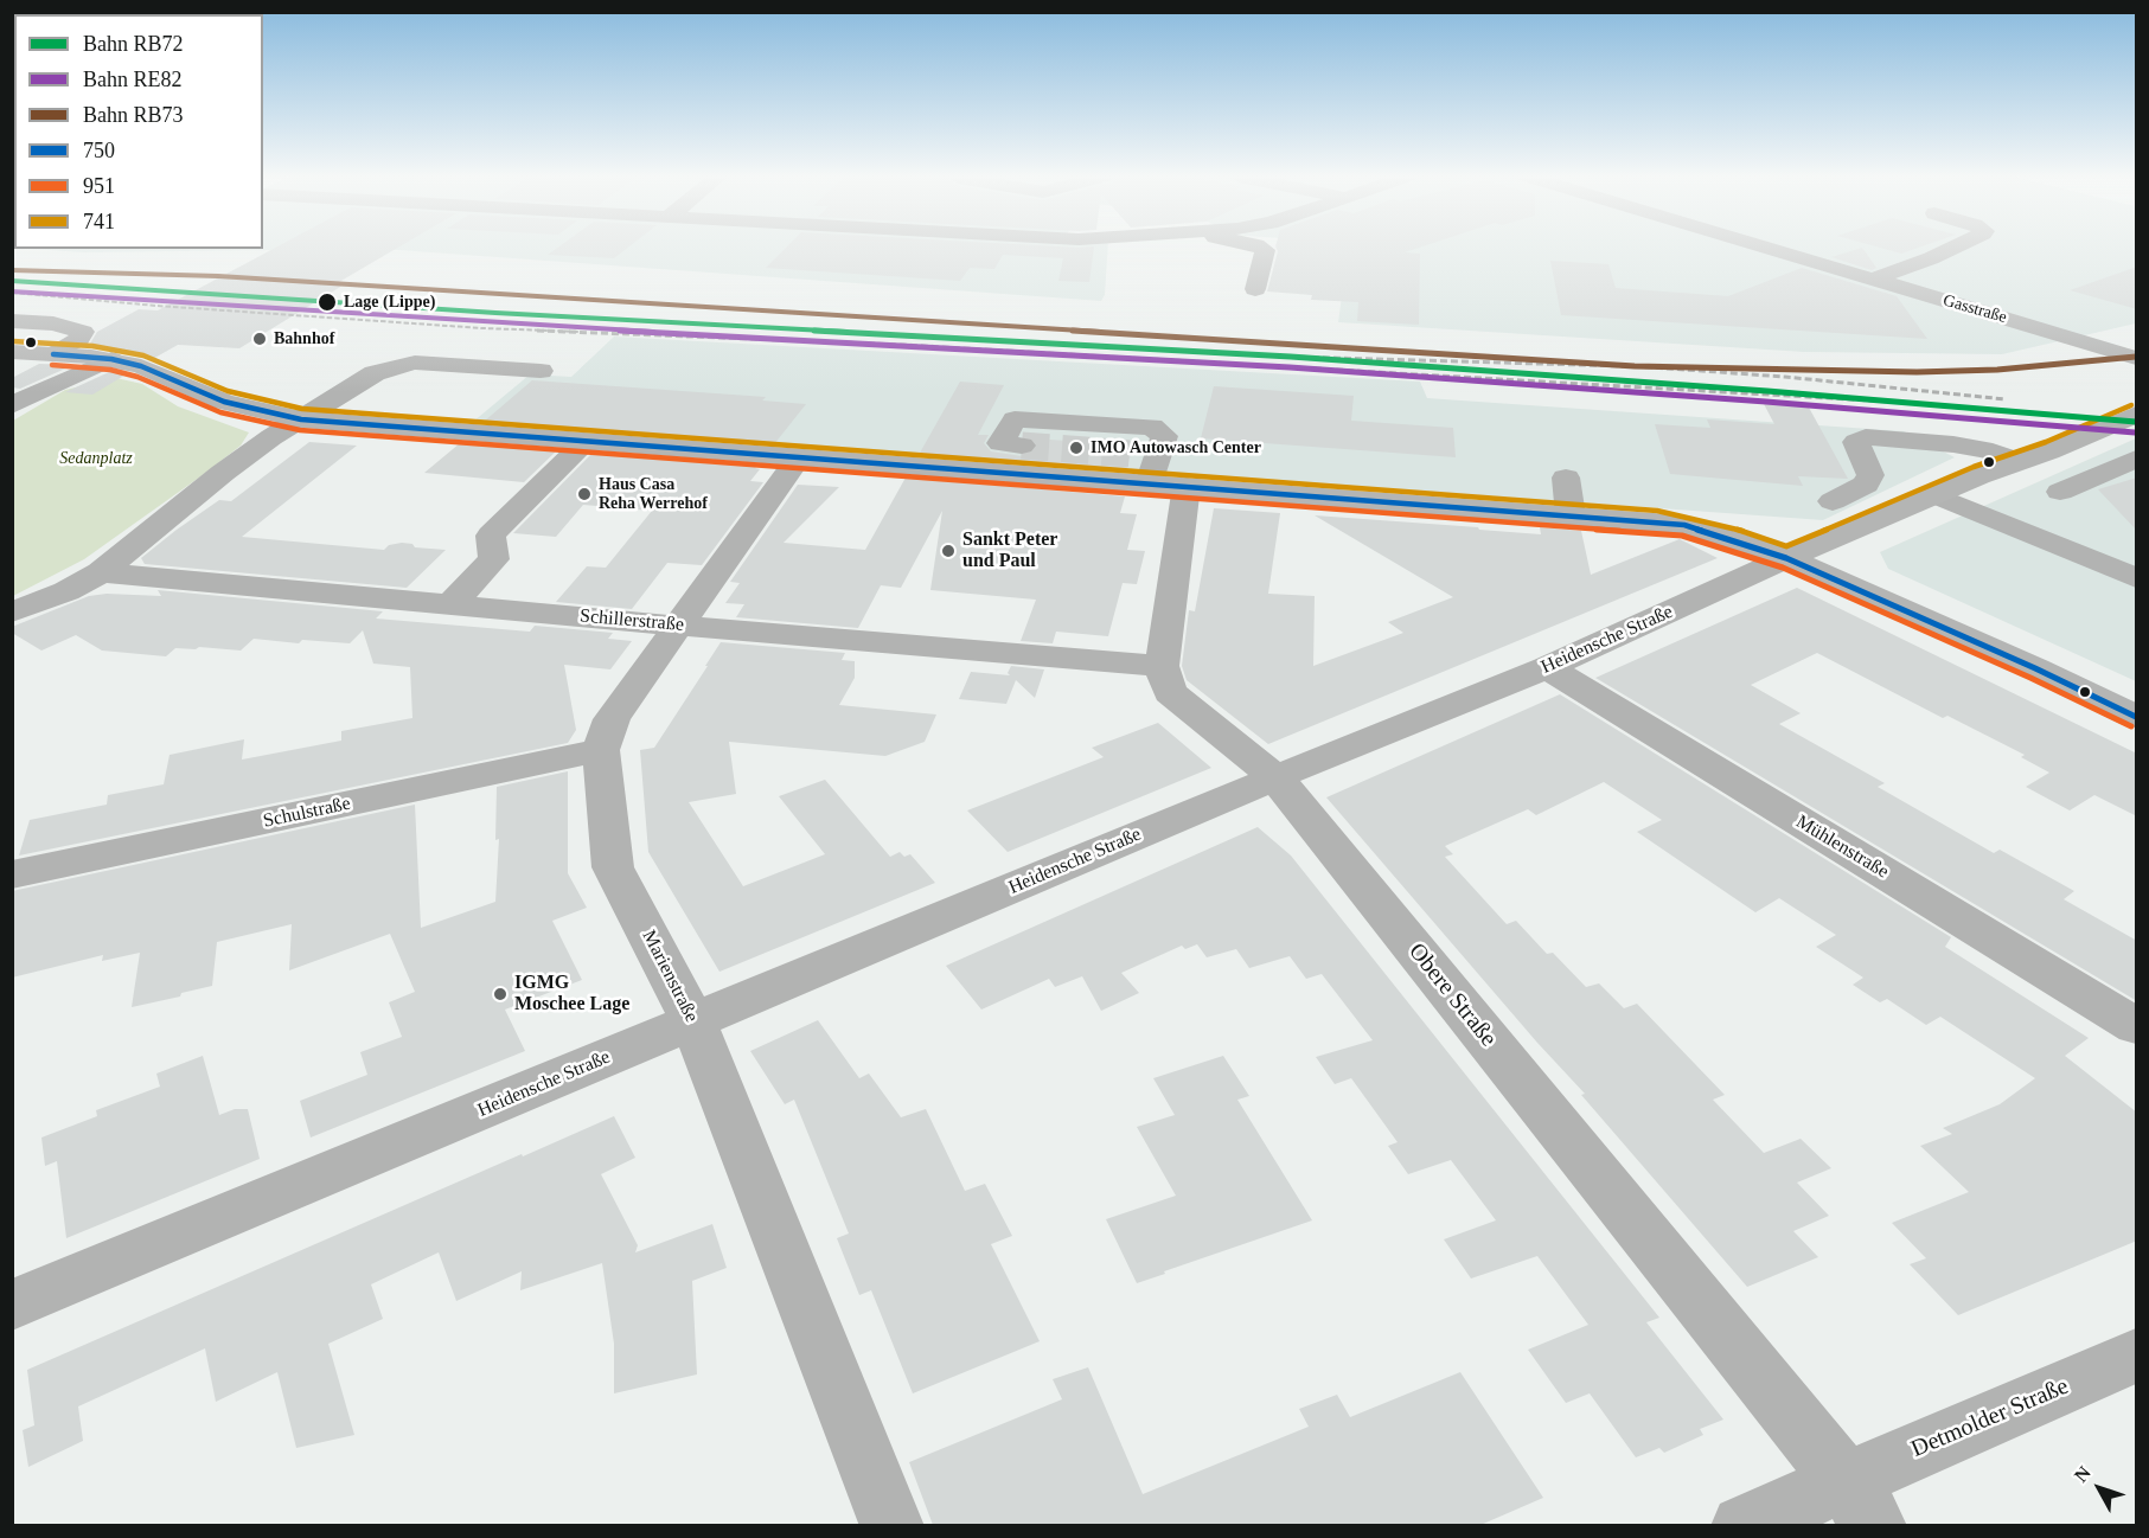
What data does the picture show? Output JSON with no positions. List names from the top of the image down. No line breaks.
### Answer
{"streets":{"main road":["Heidensche Straße"],"street":["Gasstraße","Schillerstraße","Schulstraße","Mühlenstraße","Marienstraße","Obere Straße","Detmolder Straße"]},"crossings":[["Schillerstraße","Marienstraße"],["Schillerstraße","Obere Straße"],["Heidensche Straße","Mühlenstraße"],["Heidensche Straße","Marienstraße"],["Heidensche Straße","Obere Straße"],["Schulstraße","Marienstraße"],["Obere Straße","Detmolder Straße"]],"parks":["Sedanplatz"],"places":["Lage (Lippe)","Bahnhof","IMO Autowasch Center","Haus Casa Reha Werrehof","Sankt Peter und Paul","IGMG Moschee Lage"],"lines":["rail line RB73","rail line RB72","rail line RE82","transit line 741","transit line 750","transit line 951"],"legend":["Bahn RB72","Bahn RE82","Bahn RB73","750","951","741"],"north":"top left"}
